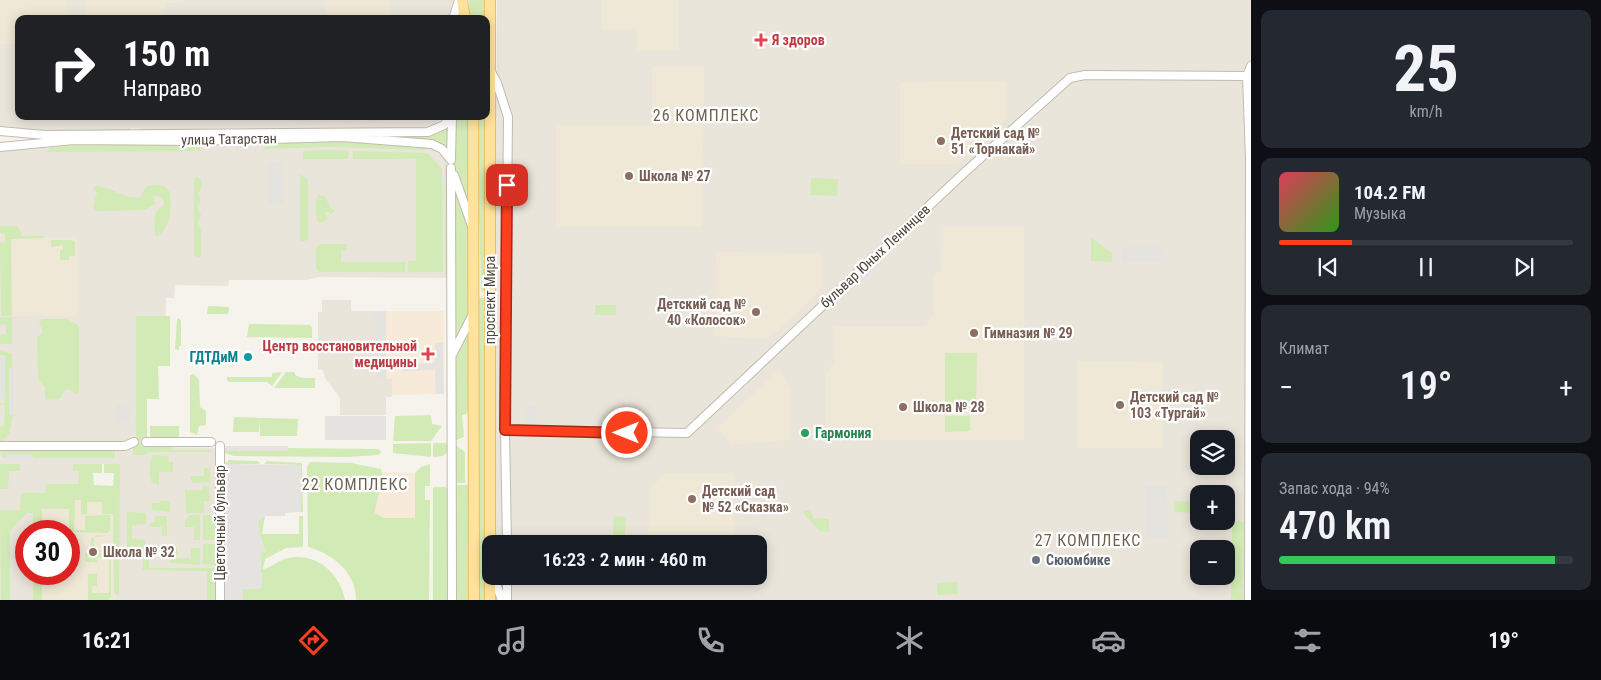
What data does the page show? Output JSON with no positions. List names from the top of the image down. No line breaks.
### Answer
{"streets":{"main road":["проспект Мира"],"street":["улица Татарстан","бульвар Юных Ленинцев","Цветочный бульвар"]},"districts":["26 КОМПЛЕКС","22 КОМПЛЕКС","27 КОМПЛЕКС"],"places":{"health":["Я здоров","Центр восстановительной медицины"],"other":["Детский сад № 51 «Торнакай»","Школа № 27","Детский сад № 40 «Колосок»","Гимназия № 29","ГДТДиМ","Детский сад № 103 «Тургай»","Школа № 28","Гармония","Детский сад № 52 «Сказка»","Школа № 32","Сююмбике"]},"page":{"tile":[["25","km/h"],"Климат",["Запас хода · 94%","470 km"]],"turn":["150 m","Направо"],"song":["104.2 FM","Музыка"],"heat":["−","19°","+"],"map_buttons":["+","−"],"limit":"30","trip":"16:23 · 2 мин · 460 m","tabs":["16:21","19°"]}}
